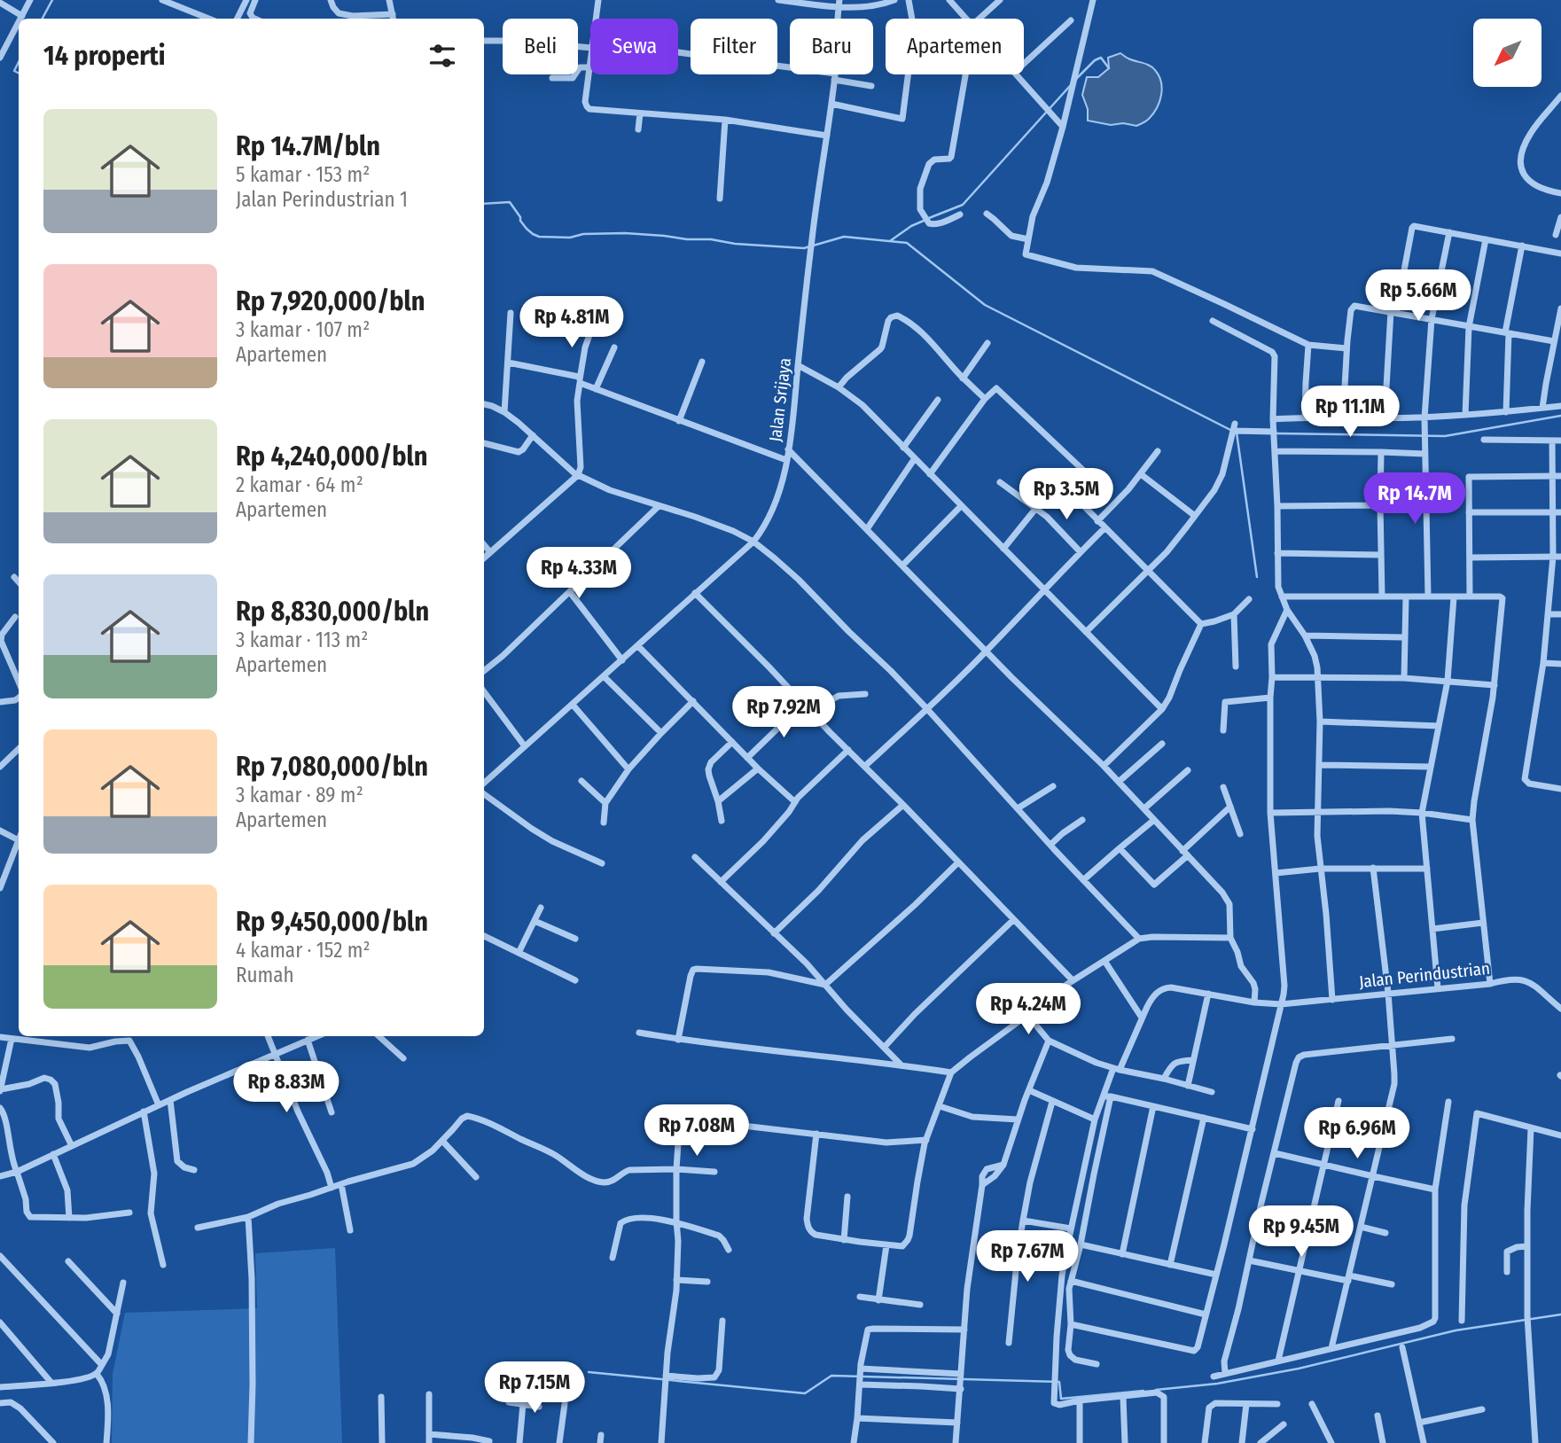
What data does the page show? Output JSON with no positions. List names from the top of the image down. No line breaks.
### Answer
{"streets":{"street":["Jalan Srijaya","Jalan Perindustrian"]},"north":"bottom left","page":{"chip":["Beli","Sewa","Filter","Baru","Apartemen"],"heading":"14 properti","list":[{"name":"Rp 14.7M/bln","note":"5 kamar · 153 m² · Jalan Perindustrian 1"},{"name":"Rp 7,920,000/bln","note":"3 kamar · 107 m² · Apartemen"},{"name":"Rp 4,240,000/bln","note":"2 kamar · 64 m² · Apartemen"},{"name":"Rp 8,830,000/bln","note":"3 kamar · 113 m² · Apartemen"},{"name":"Rp 7,080,000/bln","note":"3 kamar · 89 m² · Apartemen"},{"name":"Rp 9,450,000/bln","note":"4 kamar · 152 m² · Rumah"}],"price":["Rp 5.66M","Rp 4.81M","Rp 11.1M","Rp 3.5M","Rp 14.7M","Rp 4.33M","Rp 7.92M","Rp 4.24M","Rp 8.83M","Rp 7.08M","Rp 6.96M","Rp 9.45M","Rp 7.67M","Rp 7.15M"]}}
